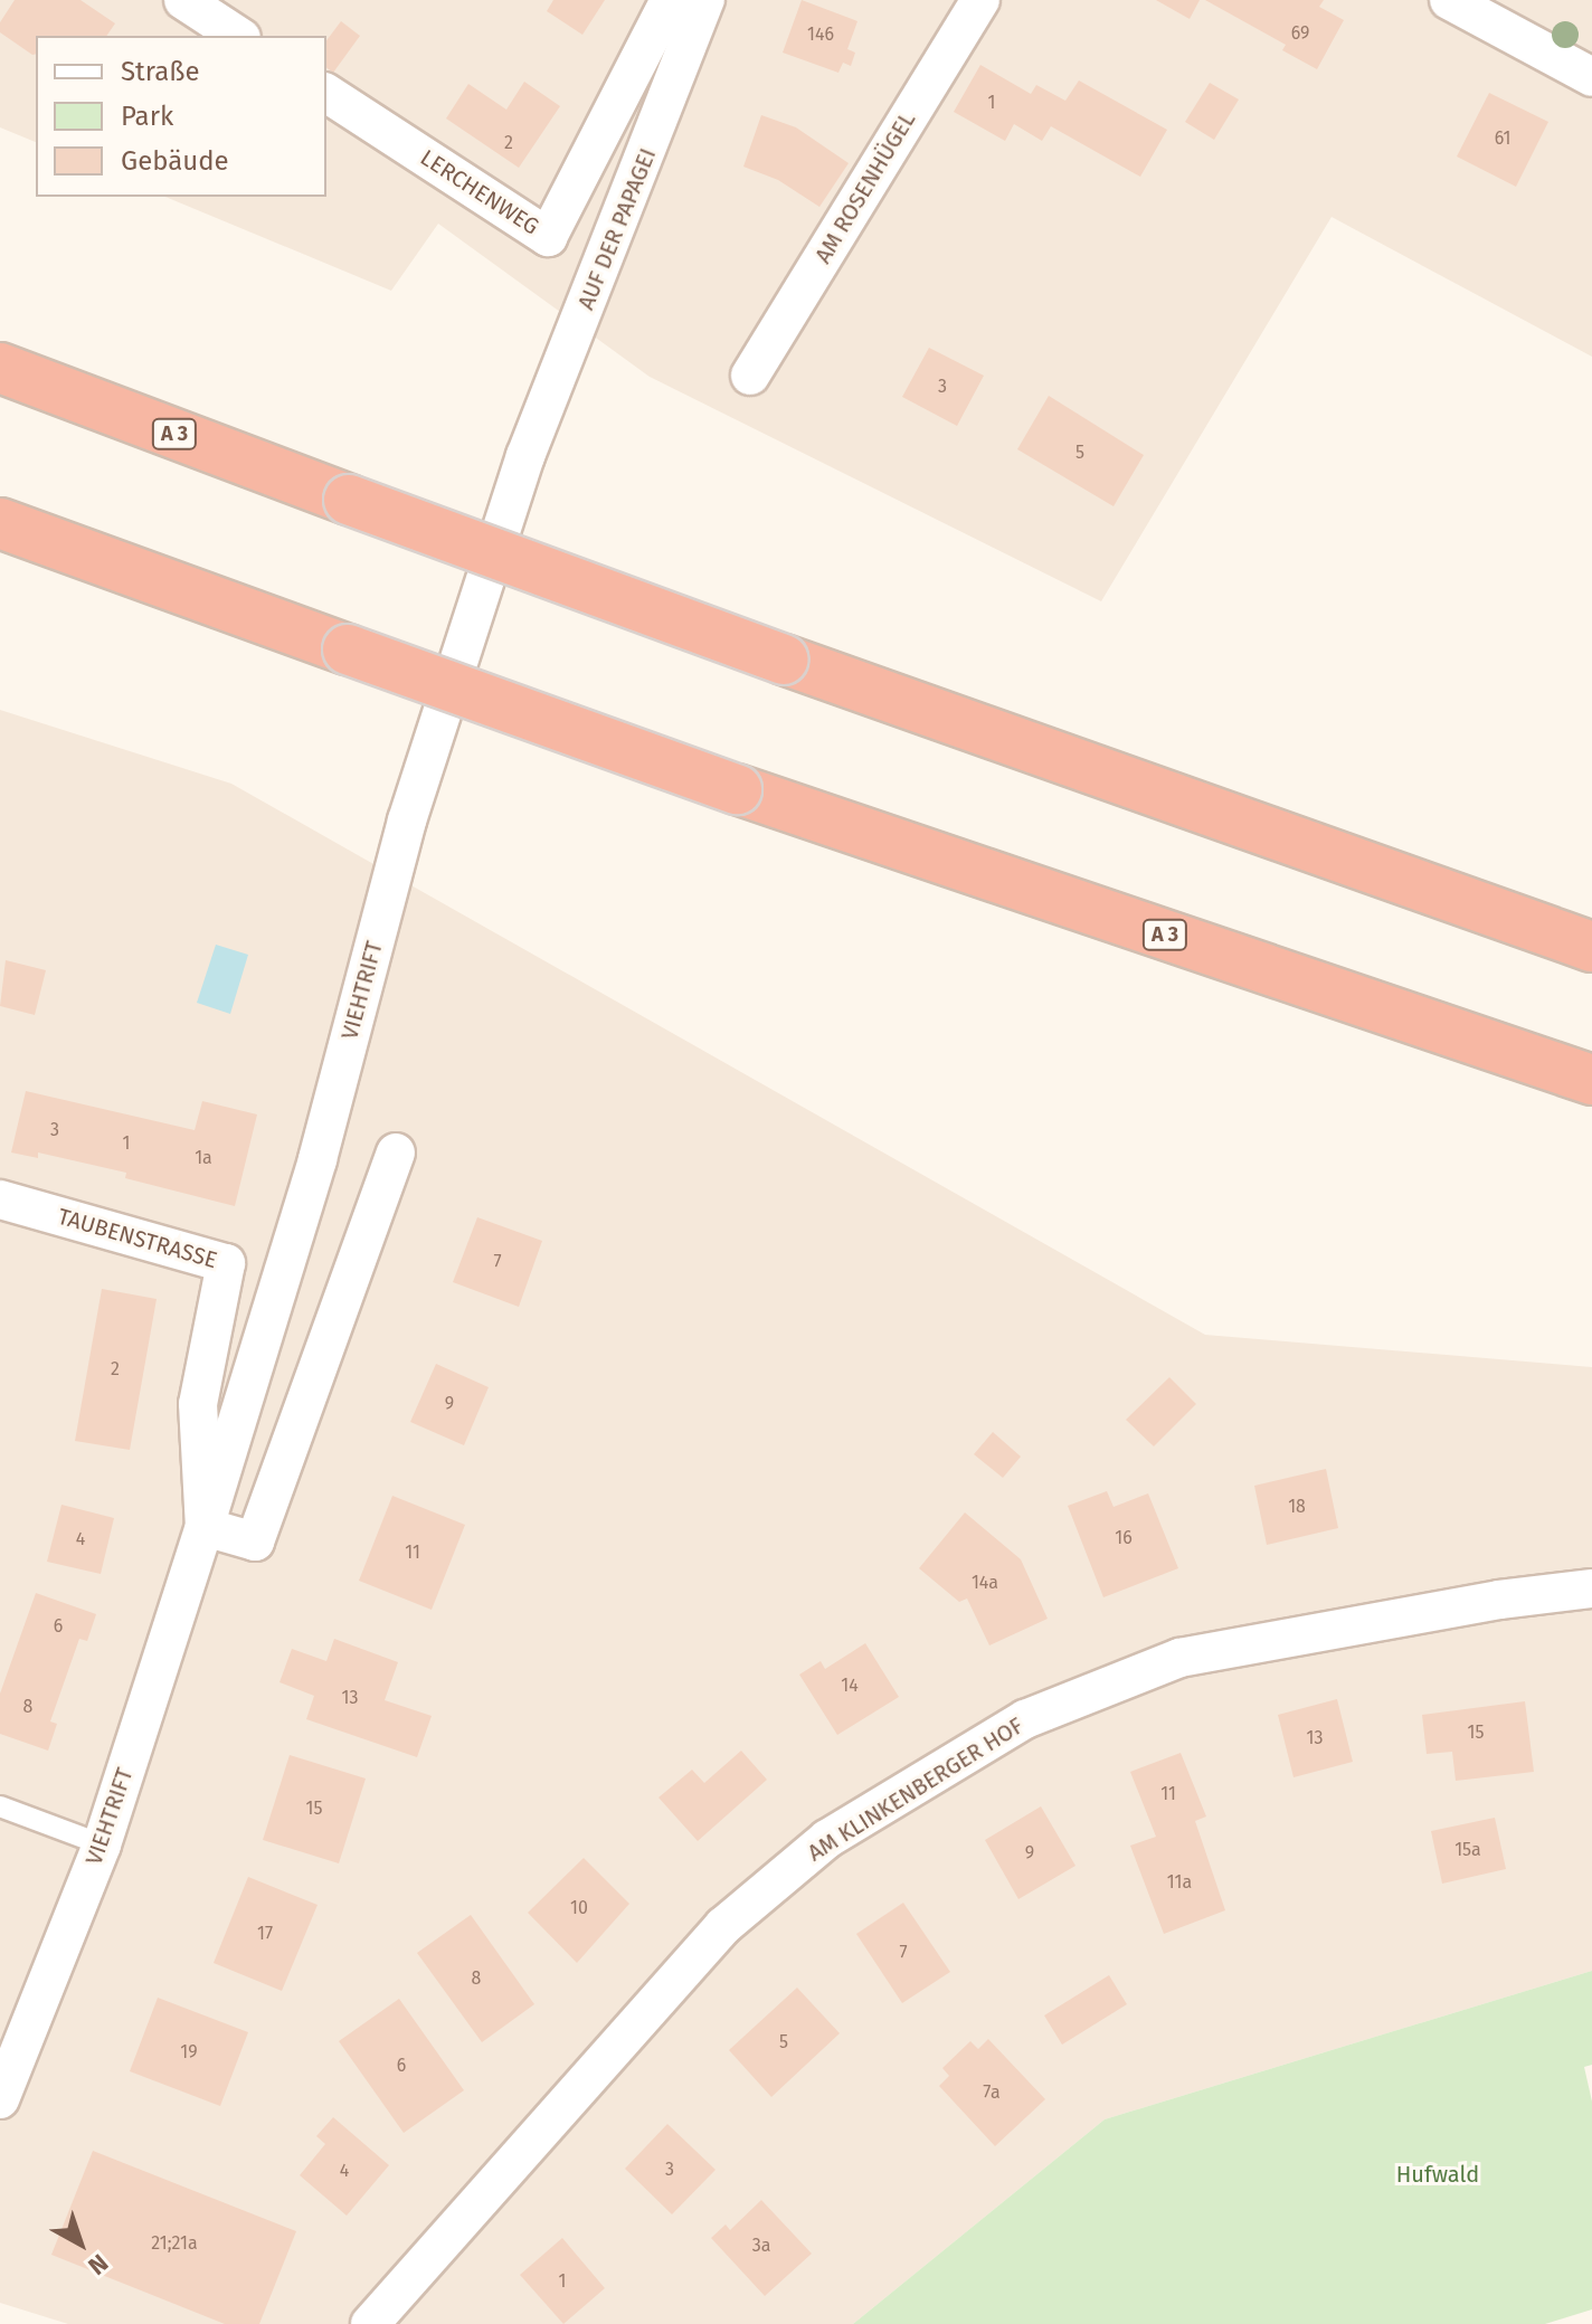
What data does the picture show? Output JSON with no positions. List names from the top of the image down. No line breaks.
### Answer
{"streets":{"highway":["A 3"],"street":["AM ROSENHÜGEL","LERCHENWEG","AUF DER PAPAGEI","VIEHTRIFT","TAUBENSTRASSE","AM KLINKENBERGER HOF"]},"crossings":[["AUF DER PAPAGEI","VIEHTRIFT"],["VIEHTRIFT","TAUBENSTRASSE"]],"parks":["Hufwald"],"house_numbers":["69","146","1","61","2","3","5","3","1","1a","7","2","9","18","16","4","11","14a","6","14","13","8","15","13","11","15","15a","9","11a","10","17","7","8","5","19","6","7a","3","4","21;21a","3a","1"],"legend":["Straße","Park","Gebäude"],"north":"bottom right"}
